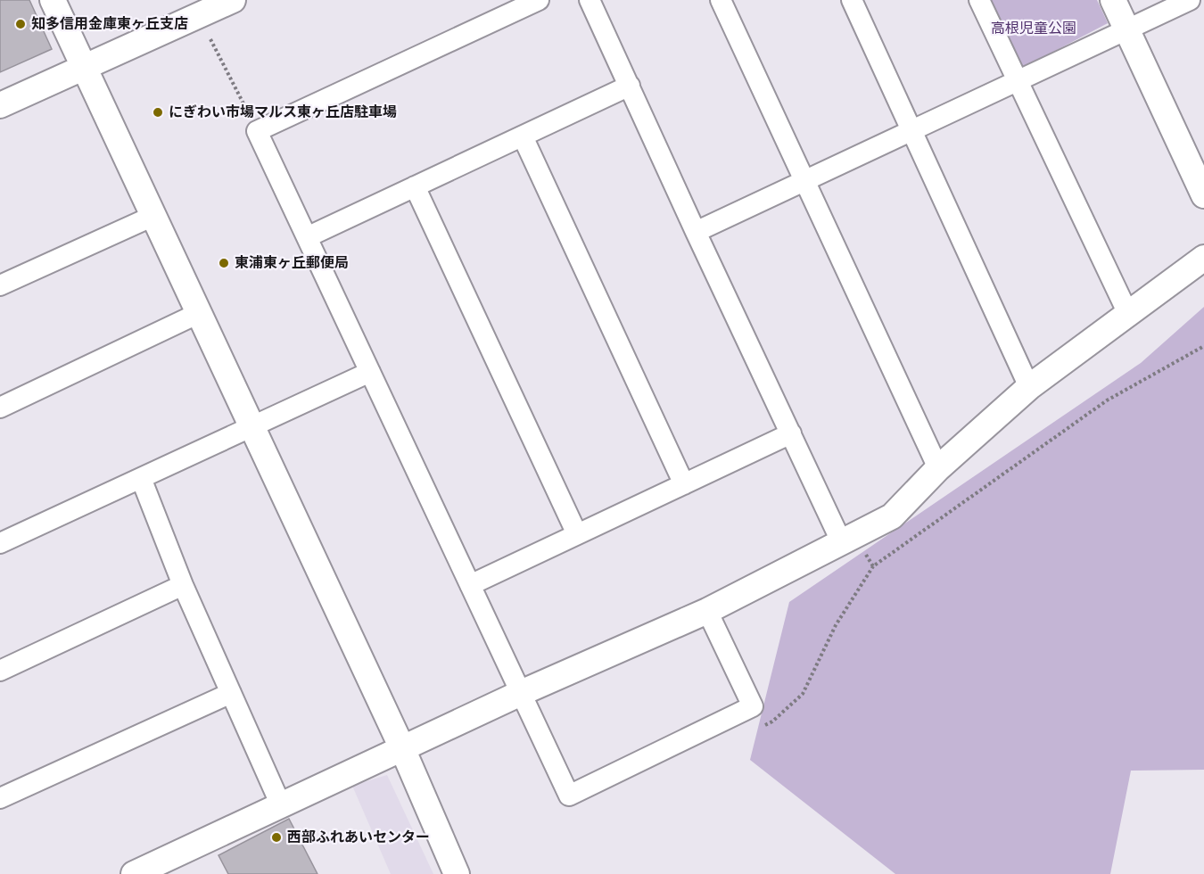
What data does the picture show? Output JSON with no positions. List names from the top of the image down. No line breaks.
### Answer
{"parks":["高根児童公園"],"places":["知多信用金庫東ヶ丘支店","にぎわい市場マルス東ヶ丘店駐車場","東浦東ヶ丘郵便局","西部ふれあいセンター"]}
